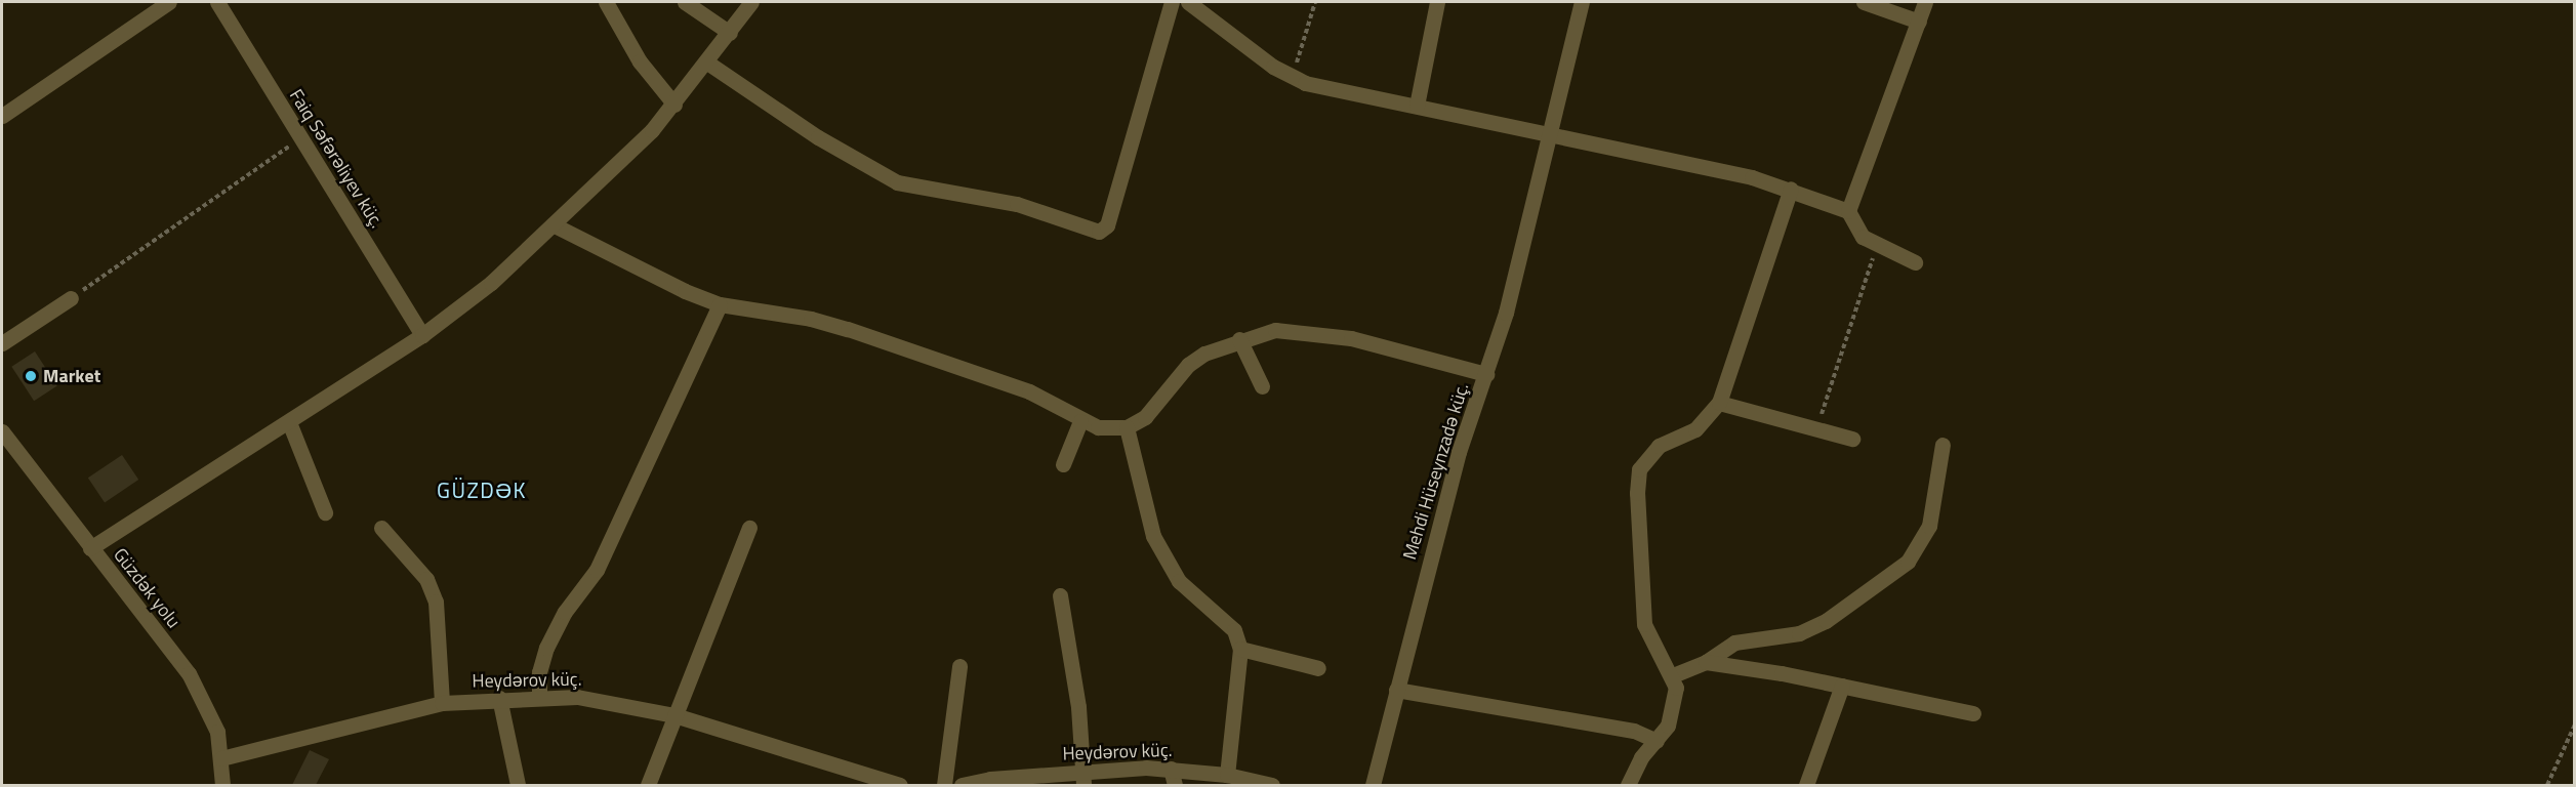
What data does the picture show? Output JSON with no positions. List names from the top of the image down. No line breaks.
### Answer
{"streets":{"street":["Faiq Səfərəliyev küç.","Mehdi Hüseynzadə küç.","Güzdək yolu","Heydərov küç."]},"crossings":[["Güzdək yolu","Heydərov küç."]],"districts":["GÜZDƏK"],"places":["Market"]}
